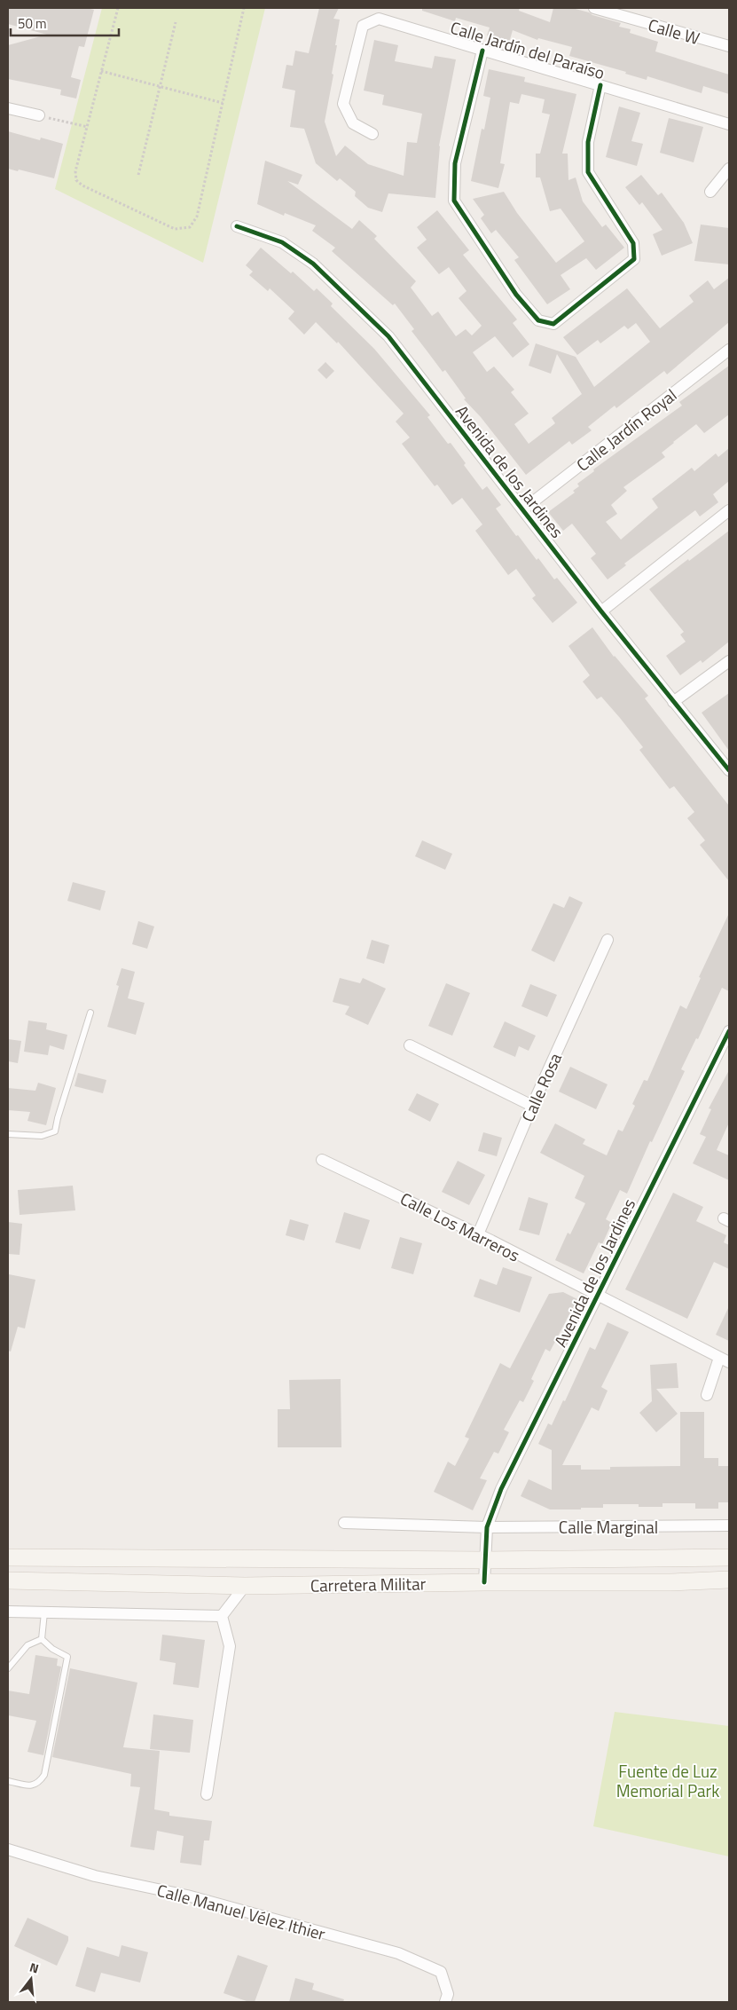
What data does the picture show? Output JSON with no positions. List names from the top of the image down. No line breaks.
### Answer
{"streets":{"main road":["Carretera Militar"],"street":["Calle W","Calle Jardín del Paraíso","Calle Jardín Royal","Avenida de los Jardines","Calle Rosa","Calle Los Marreros","Calle Marginal","Calle Manuel Vélez Ithier"]},"crossings":[["Calle Jardín Royal","Avenida de los Jardines"],["Avenida de los Jardines","Calle Los Marreros"],["Avenida de los Jardines","Calle Marginal"],["Avenida de los Jardines","Carretera Militar"],["Calle Rosa","Calle Los Marreros"]],"parks":["Fuente de Luz Memorial Park"],"scale_bar":"50 m","north":"top"}
